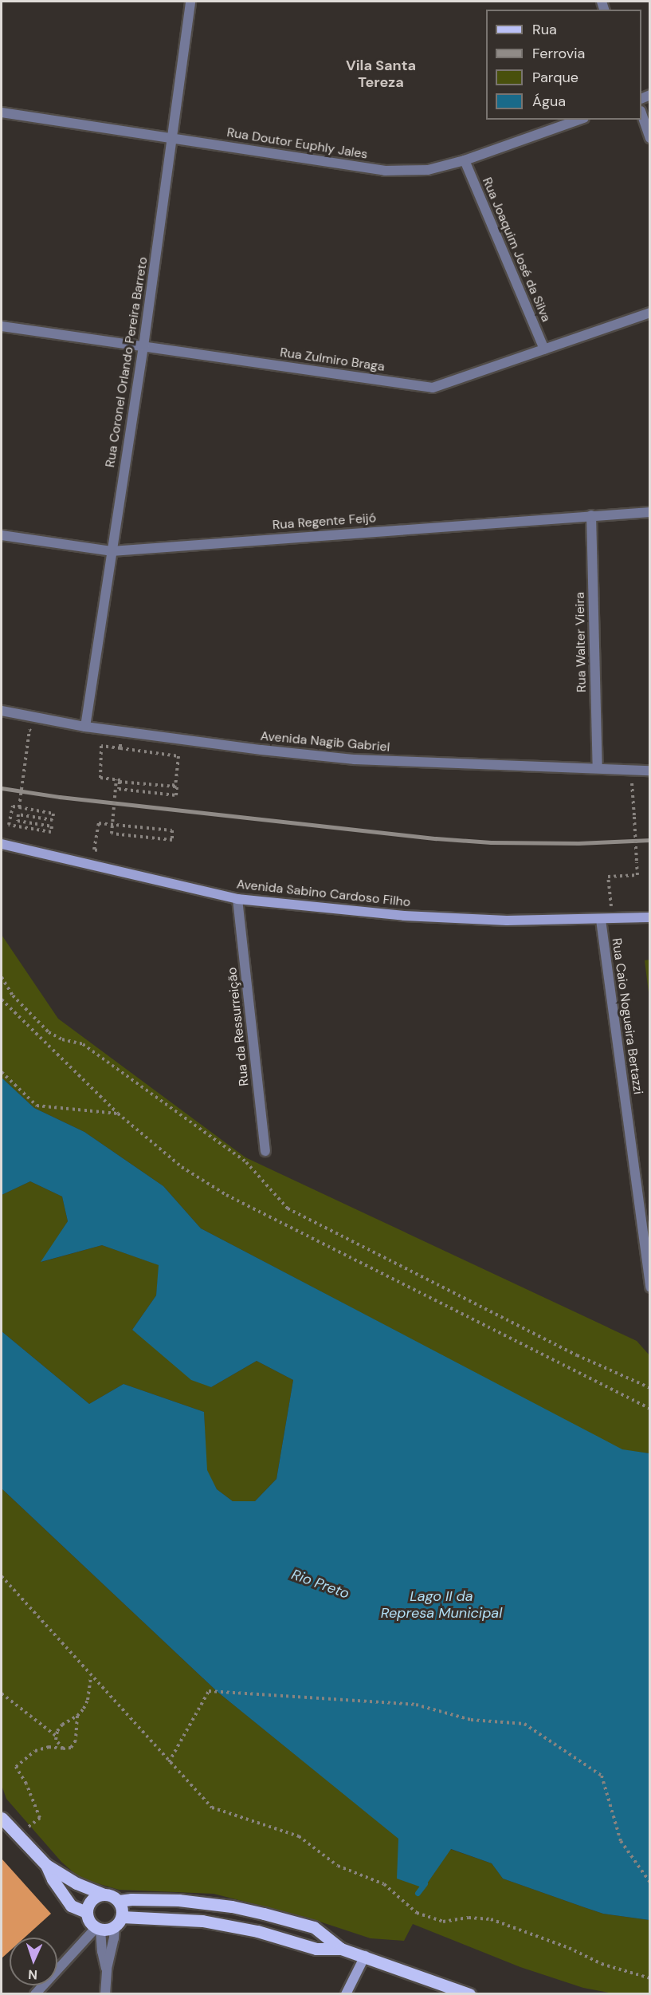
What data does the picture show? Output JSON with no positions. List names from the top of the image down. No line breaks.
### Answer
{"streets":{"main road":["Avenida Sabino Cardoso Filho"],"street":["Rua Doutor Euphly Jales","Rua Joaquim José da Silva","Rua Zulmiro Braga","Rua Coronel Orlando Pereira Barreto","Rua Regente Feijó","Rua Walter Vieira","Avenida Nagib Gabriel","Rua Caio Nogueira Bertazzi","Rua da Ressurreição"]},"crossings":[["Rua Doutor Euphly Jales","Rua Joaquim José da Silva"],["Rua Doutor Euphly Jales","Rua Coronel Orlando Pereira Barreto"],["Rua Joaquim José da Silva","Rua Zulmiro Braga"],["Rua Zulmiro Braga","Rua Coronel Orlando Pereira Barreto"],["Rua Coronel Orlando Pereira Barreto","Rua Regente Feijó"],["Rua Coronel Orlando Pereira Barreto","Avenida Nagib Gabriel"],["Rua Regente Feijó","Rua Walter Vieira"],["Rua Walter Vieira","Avenida Nagib Gabriel"],["Avenida Sabino Cardoso Filho","Rua Caio Nogueira Bertazzi"],["Avenida Sabino Cardoso Filho","Rua da Ressurreição"]],"districts":["Vila Santa Tereza"],"water":["Rio Preto","Lago II da Represa Municipal"],"legend":["Rua","Ferrovia","Parque","Água"],"north":"bottom"}
